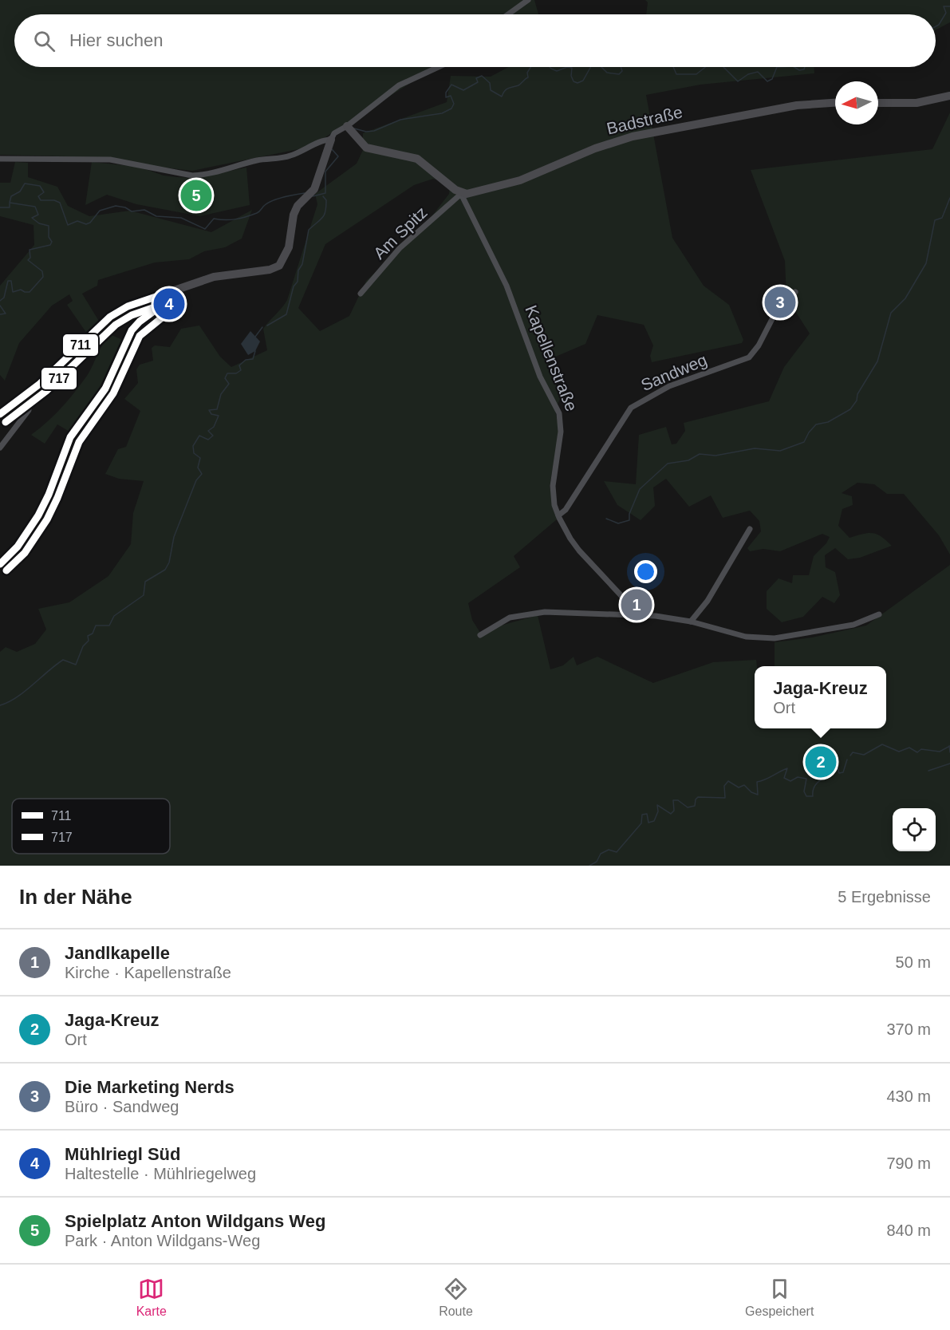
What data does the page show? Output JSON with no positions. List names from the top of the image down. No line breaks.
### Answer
{"streets":{"street":["Badstraße","Am Spitz","Kapellenstraße","Sandweg"]},"crossings":[["Badstraße","Am Spitz"],["Badstraße","Kapellenstraße"],["Am Spitz","Kapellenstraße"],["Kapellenstraße","Sandweg"]],"lines":["transit line 711","transit line 717"],"legend":["711","717"],"north":"left","page":{"search":"Hier suchen","pins":["5","3","4","1","2"],"popup":["Jaga-Kreuz","Ort"],"heading":["In der Nähe","5 Ergebnisse"],"list":[{"mark":"1","name":"Jandlkapelle","note":"Kirche · Kapellenstraße","value":"50 m"},{"mark":"2","name":"Jaga-Kreuz","note":"Ort","value":"370 m"},{"mark":"3","name":"Die Marketing Nerds","note":"Büro · Sandweg","value":"430 m"},{"mark":"4","name":"Mühlriegl Süd","note":"Haltestelle · Mühlriegelweg","value":"790 m"},{"mark":"5","name":"Spielplatz Anton Wildgans Weg","note":"Park · Anton Wildgans-Weg","value":"840 m"}],"nav":["Karte","Route","Gespeichert"]}}
